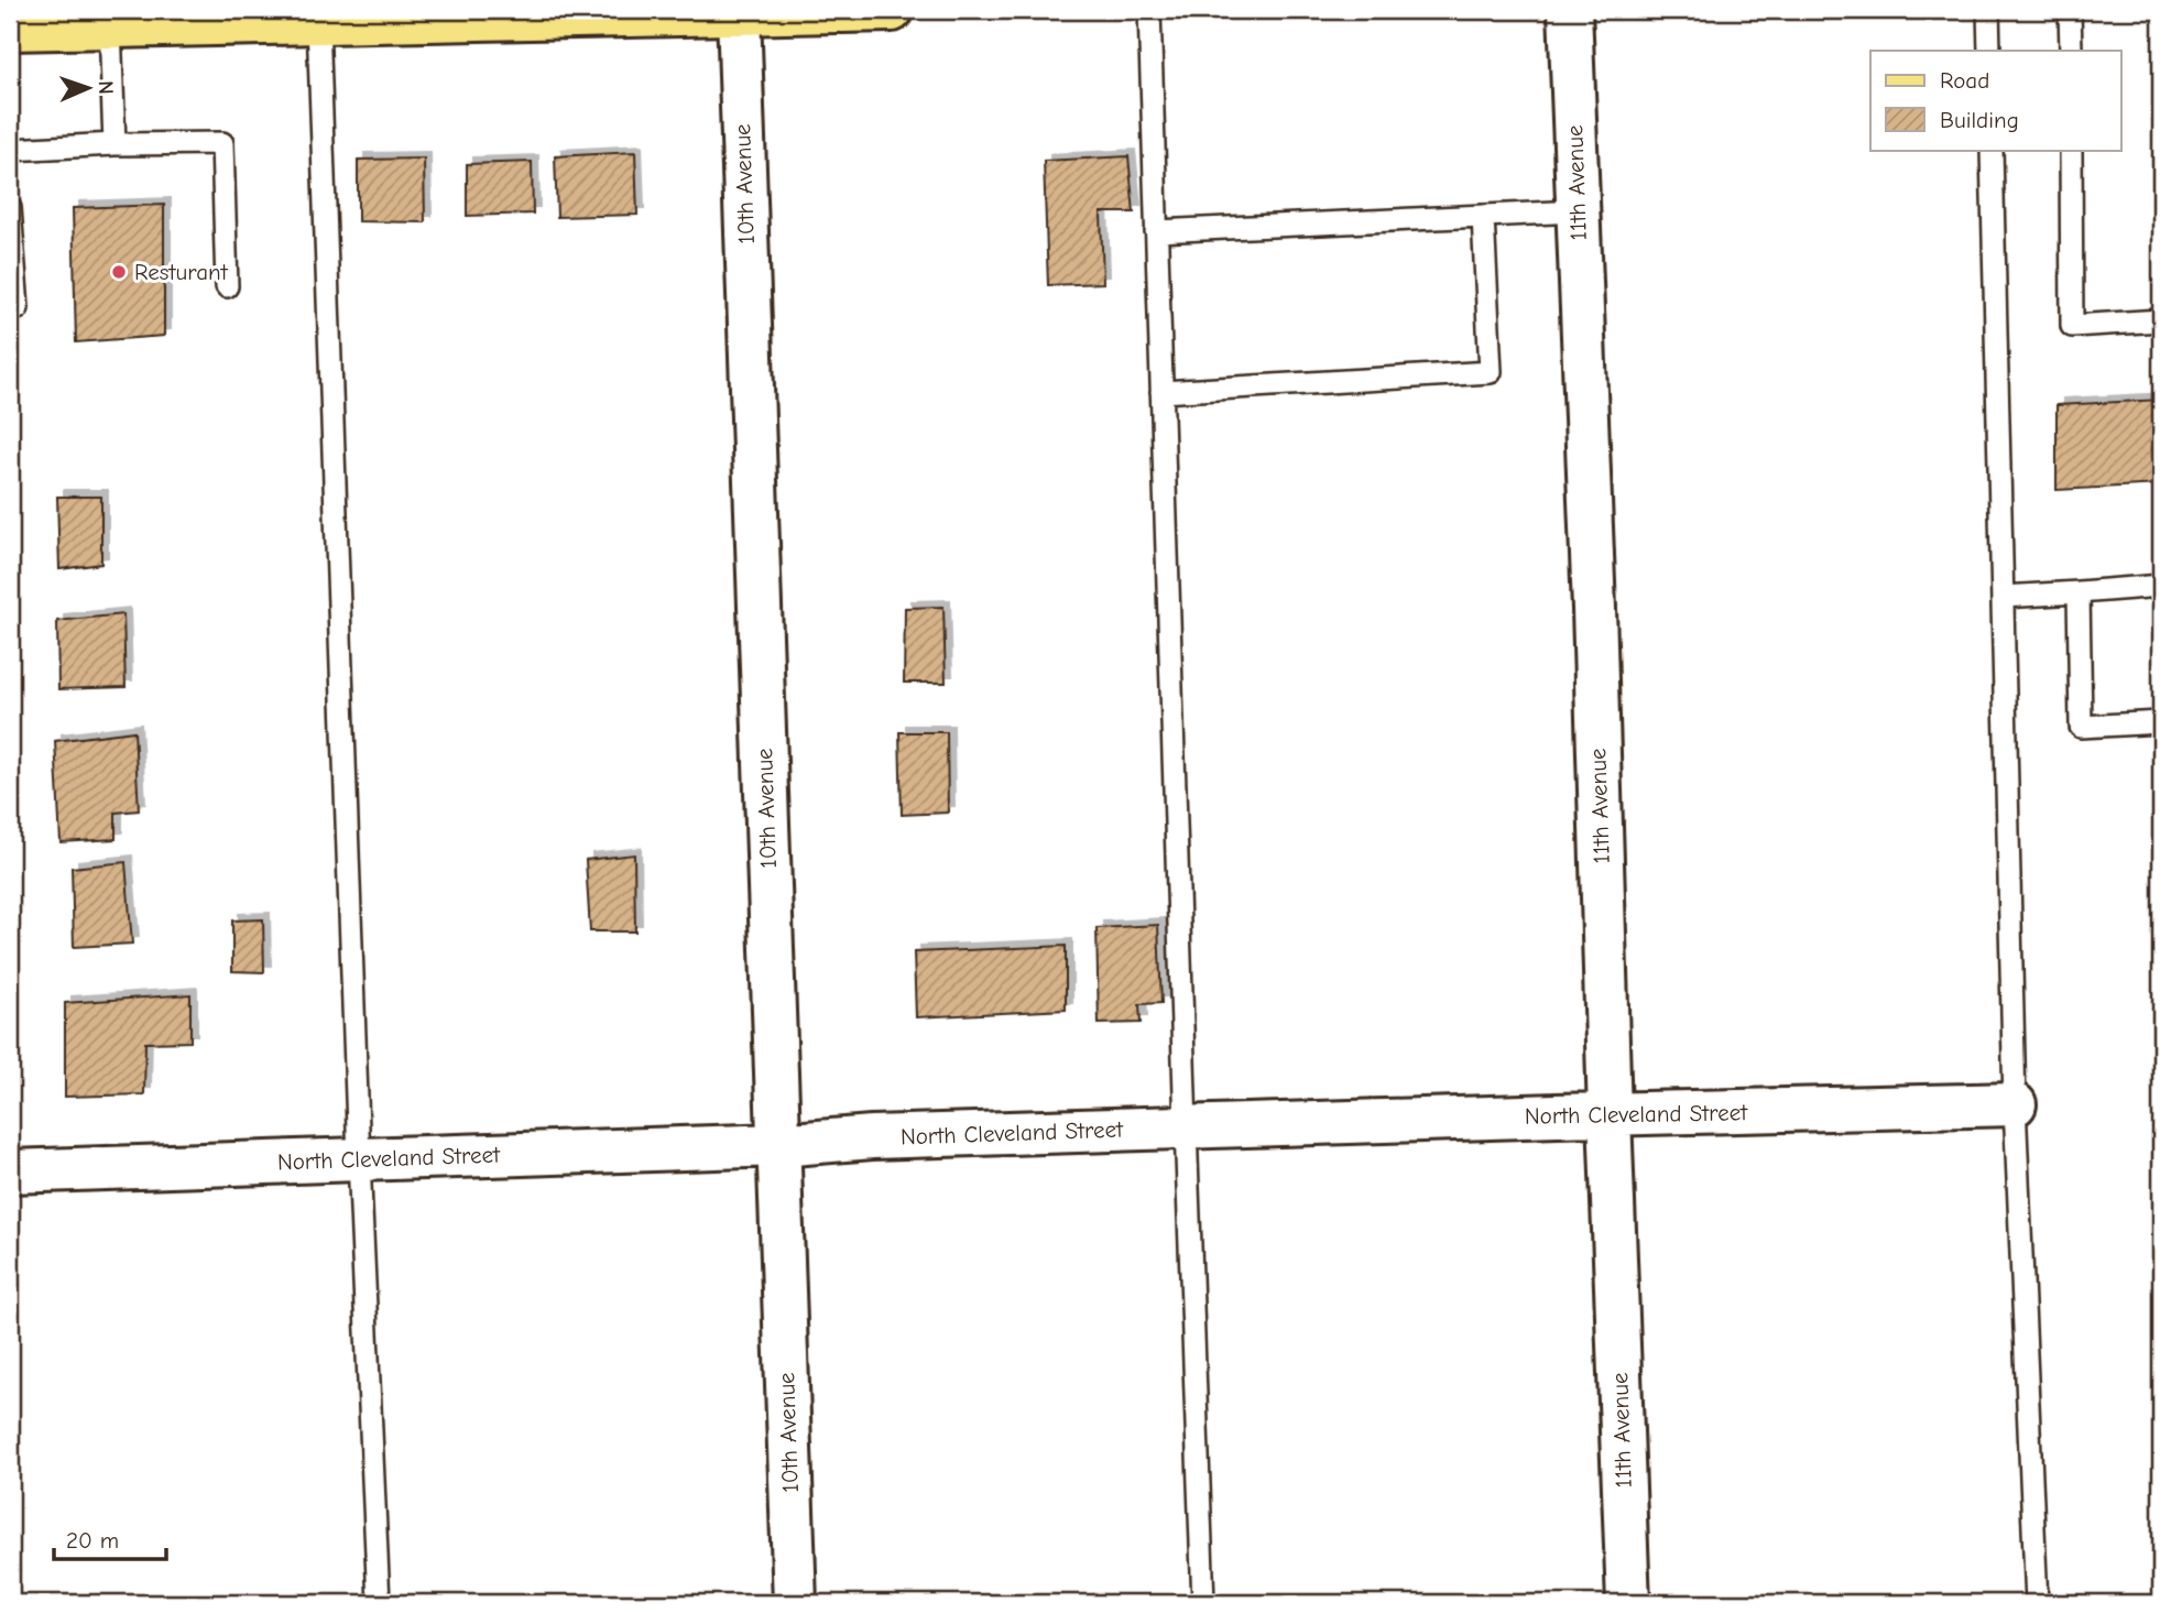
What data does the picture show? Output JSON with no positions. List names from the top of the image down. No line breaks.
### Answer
{"streets":{"street":["11th Avenue","10th Avenue","North Cleveland Street"]},"crossings":[["11th Avenue","North Cleveland Street"],["10th Avenue","North Cleveland Street"]],"places":["Resturant"],"legend":["Road","Building"],"scale_bar":"20 m","north":"right"}
